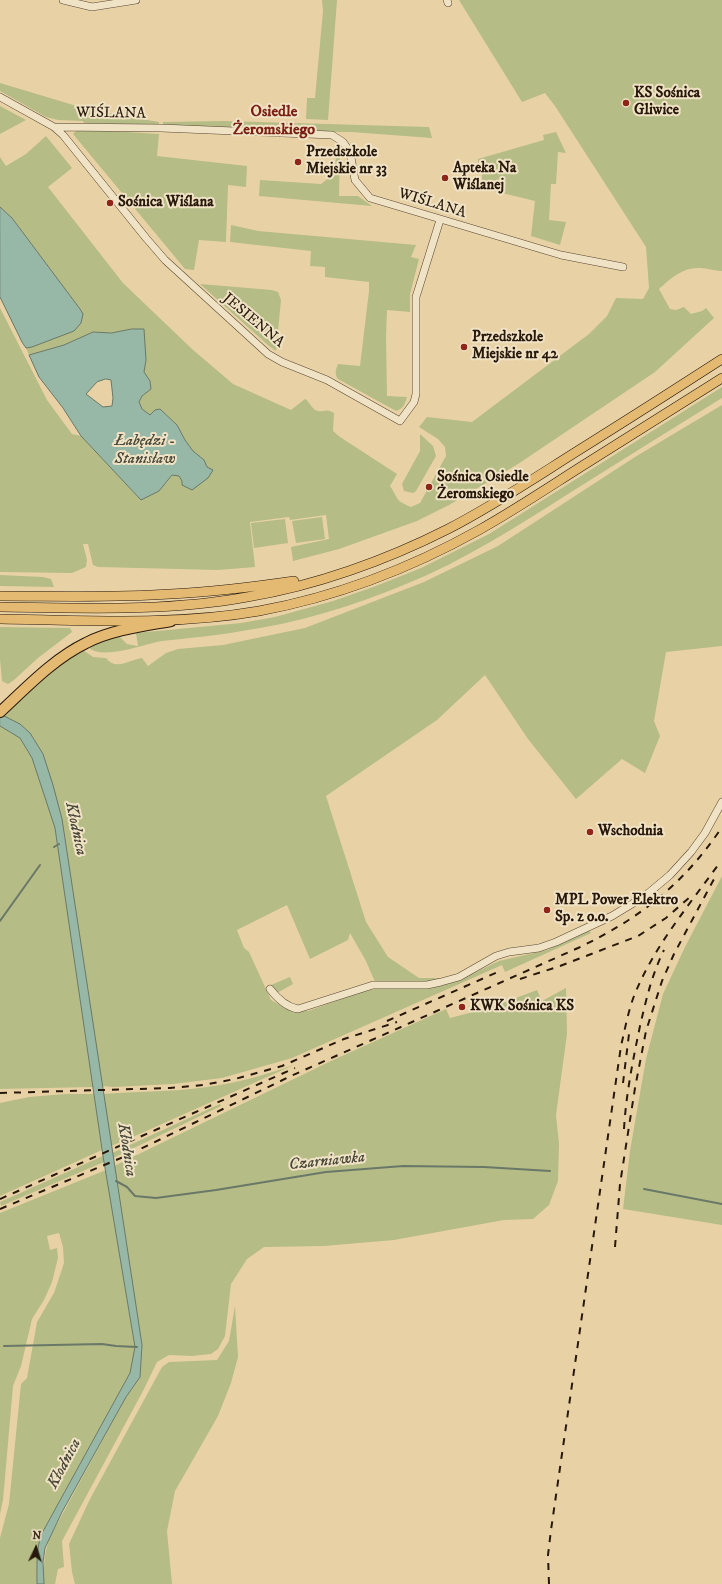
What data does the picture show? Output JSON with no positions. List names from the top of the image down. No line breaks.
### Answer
{"streets":{"street":["WIŚLANA","JESIENNA"]},"crossings":[["WIŚLANA","JESIENNA"]],"districts":["Osiedle Żeromskiego"],"water":["Łabędzi - Stanisław","Kłodnica","Czarniawka"],"places":["KS Sośnica Gliwice","Przedszkole Miejskie nr 33","Apteka Na Wiślanej","Sośnica Wiślana","Przedszkole Miejskie nr 42","Sośnica Osiedle Żeromskiego","Wschodnia","MPL Power Elektro Sp. z o.o.","KWK Sośnica KS"],"north":"top"}
